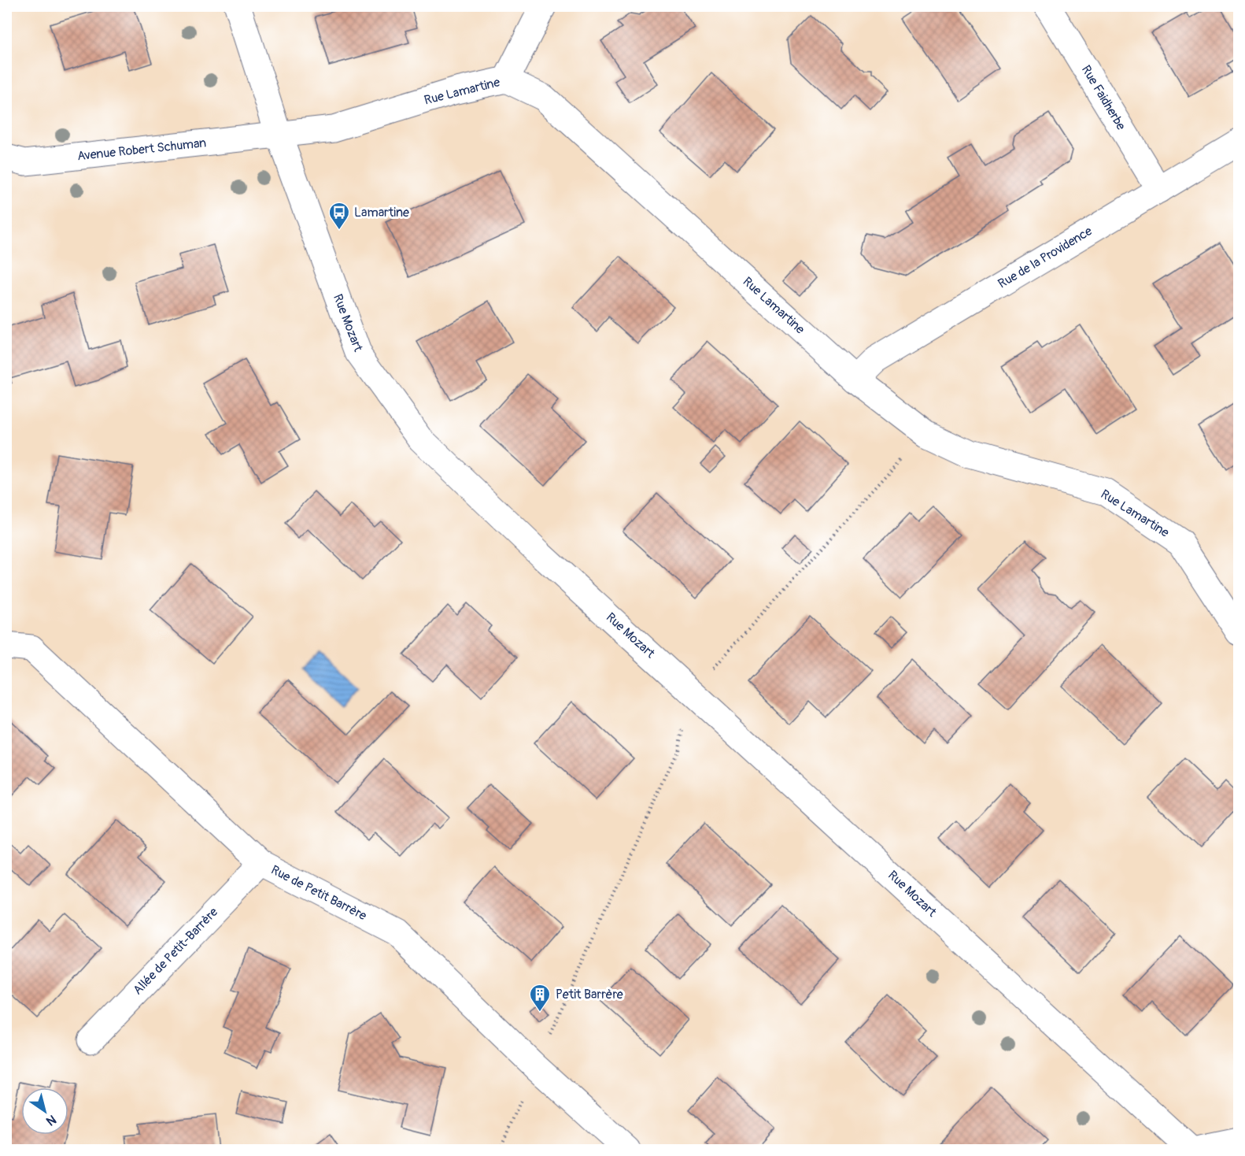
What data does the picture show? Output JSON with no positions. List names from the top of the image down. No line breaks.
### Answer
{"streets":{"street":["Rue Lamartine","Rue Faidherbe","Avenue Robert Schuman","Rue de la Providence","Rue Mozart","Rue de Petit Barrère","Allée de Petit-Barrère"]},"crossings":[["Rue Lamartine","Avenue Robert Schuman"],["Rue Lamartine","Rue de la Providence"],["Rue Lamartine","Rue Mozart"],["Rue Faidherbe","Rue de la Providence"],["Avenue Robert Schuman","Rue Mozart"],["Rue de Petit Barrère","Allée de Petit-Barrère"]],"places":{"bus stop":["Lamartine"],"building":["Petit Barrère"]},"north":"bottom right"}
